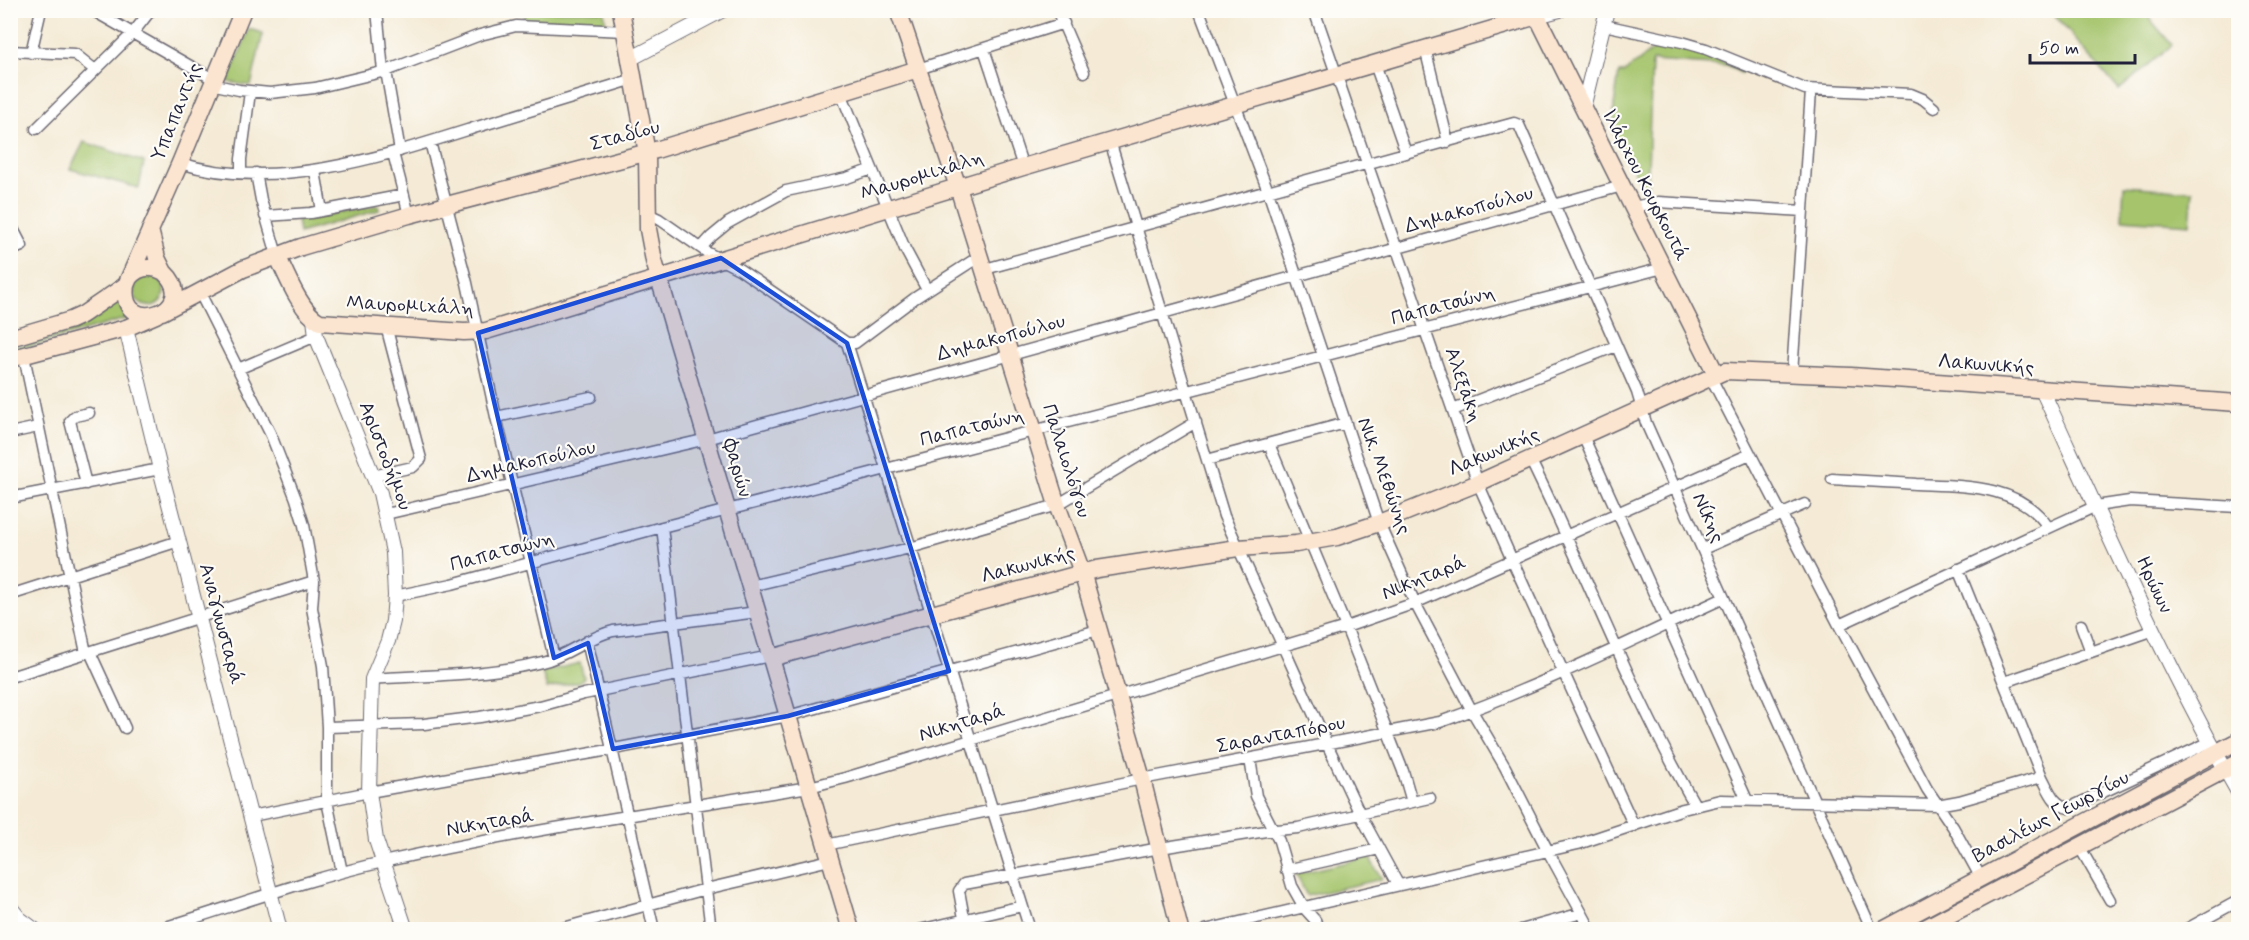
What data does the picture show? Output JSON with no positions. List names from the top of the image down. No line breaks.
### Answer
{"streets":{"main road":["Υπαπαντής","Σταδίου","Μαυρομιχάλη","Ιλάρχου Κουρκουτά","Λακωνικής","Αριστοδήμου","Παλαιολόγου","Φαρών","Βασιλέως Γεωργίου"],"street":["Δημακοπούλου","Παπατσώνη","Αλεξάκη","Νικ. Μεθώνης","Νίκης","Νικηταρά","Ηρώων","Αναγνωσταρά","Σαρανταπόρου"]},"crossings":[["Υπαπαντής","Σταδίου"],["Σταδίου","Αριστοδήμου"],["Σταδίου","Παλαιολόγου"],["Σταδίου","Φαρών"],["Σταδίου","Αναγνωσταρά"],["Μαυρομιχάλη","Ιλάρχου Κουρκουτά"],["Μαυρομιχάλη","Αλεξάκη"],["Μαυρομιχάλη","Αριστοδήμου"],["Μαυρομιχάλη","Παλαιολόγου"],["Μαυρομιχάλη","Φαρών"],["Μαυρομιχάλη","Νικ. Μεθώνης"],["Ιλάρχου Κουρκουτά","Δημακοπούλου"],["Ιλάρχου Κουρκουτά","Παπατσώνη"],["Ιλάρχου Κουρκουτά","Λακωνικής"],["Δημακοπούλου","Αλεξάκη"],["Δημακοπούλου","Αριστοδήμου"],["Δημακοπούλου","Παλαιολόγου"],["Δημακοπούλου","Φαρών"],["Δημακοπούλου","Νικ. Μεθώνης"],["Δημακοπούλου","Νίκης"],["Παπατσώνη","Αλεξάκη"],["Παπατσώνη","Αριστοδήμου"],["Παπατσώνη","Παλαιολόγου"],["Παπατσώνη","Φαρών"],["Παπατσώνη","Νικ. Μεθώνης"],["Παπατσώνη","Νίκης"],["Λακωνικής","Αλεξάκη"],["Λακωνικής","Παλαιολόγου"],["Λακωνικής","Φαρών"],["Λακωνικής","Νικ. Μεθώνης"],["Λακωνικής","Νίκης"],["Λακωνικής","Ηρώων"],["Αλεξάκη","Νικηταρά"],["Αλεξάκη","Σαρανταπόρου"],["Αριστοδήμου","Νικηταρά"],["Παλαιολόγου","Νικηταρά"],["Παλαιολόγου","Σαρανταπόρου"],["Φαρών","Νικηταρά"],["Φαρών","Σαρανταπόρου"],["Νικ. Μεθώνης","Νικηταρά"],["Νικ. Μεθώνης","Σαρανταπόρου"],["Νίκης","Νικηταρά"],["Νίκης","Σαρανταπόρου"],["Νικηταρά","Αναγνωσταρά"],["Ηρώων","Βασιλέως Γεωργίου"]],"scale_bar":"50 m"}
